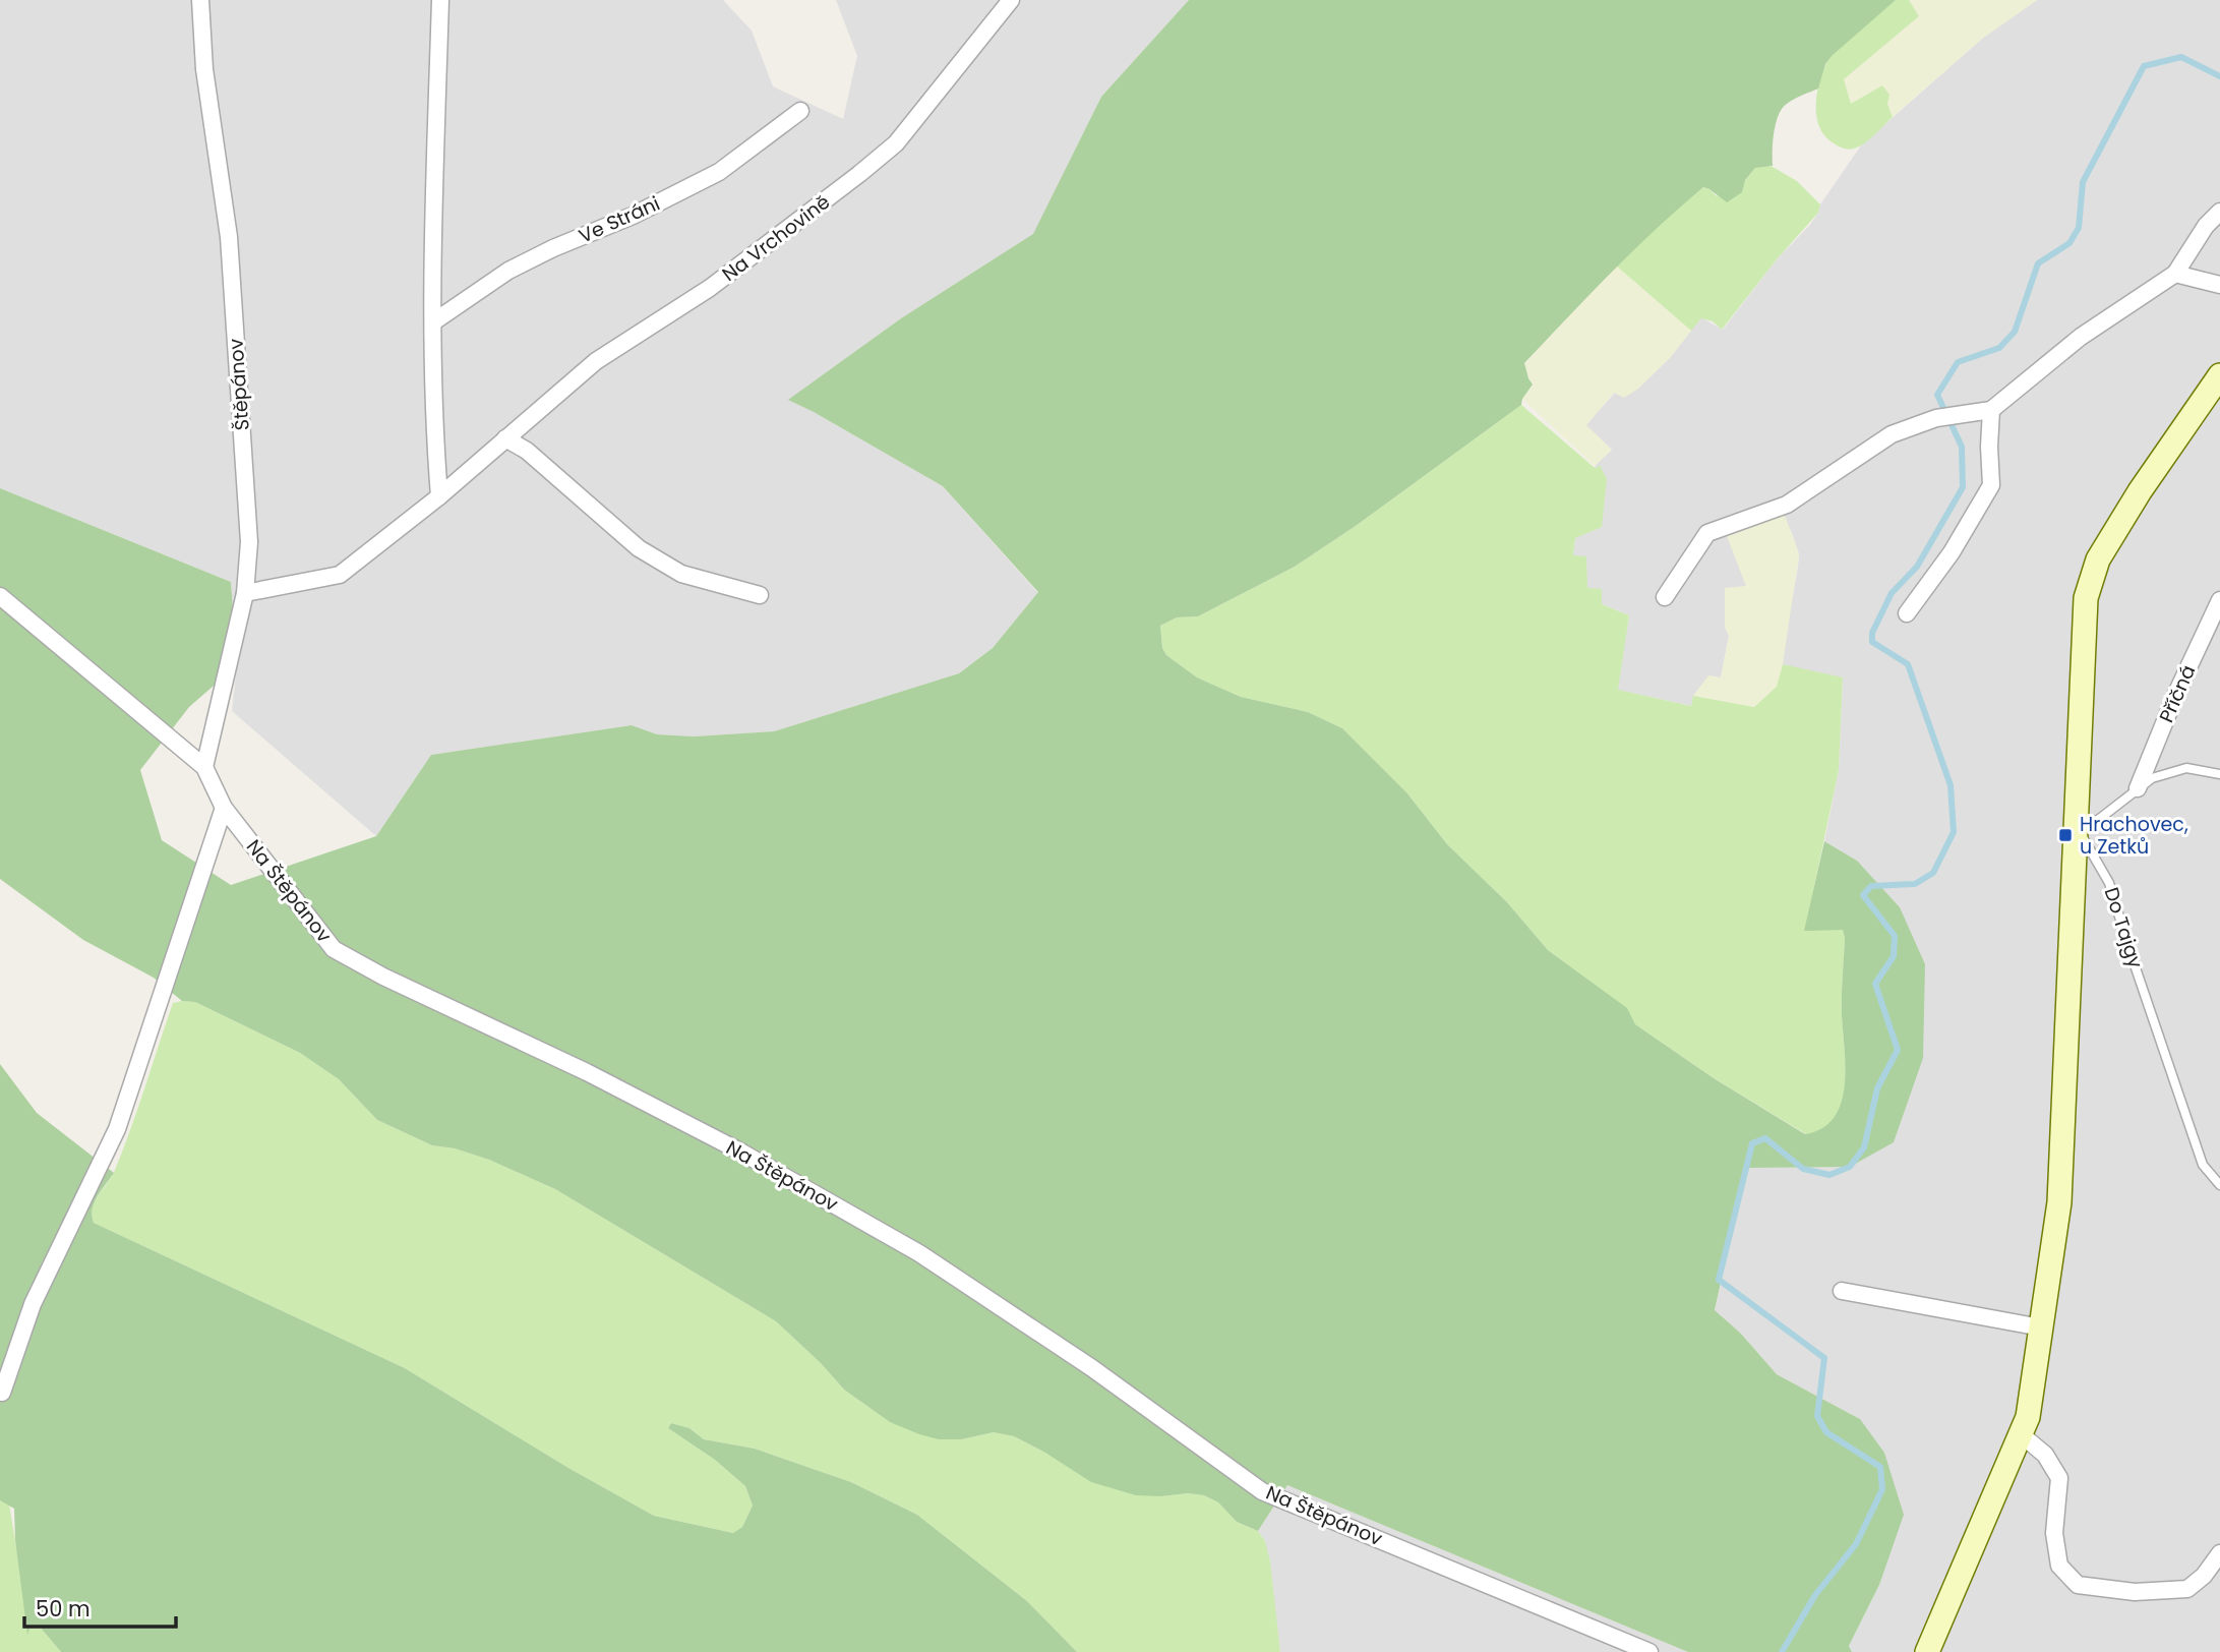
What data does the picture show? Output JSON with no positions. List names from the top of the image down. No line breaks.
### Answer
{"streets":{"street":["Ve Stráni","Na Vrchovině","Štěpánov","Příčná","Na Štěpánov"],"lane":["Do Tajgy"]},"crossings":[["Na Vrchovině","Štěpánov"],["Štěpánov","Na Štěpánov"]],"places":{"transit":["Hrachovec, u Zetků"]},"scale_bar":"50 m"}
